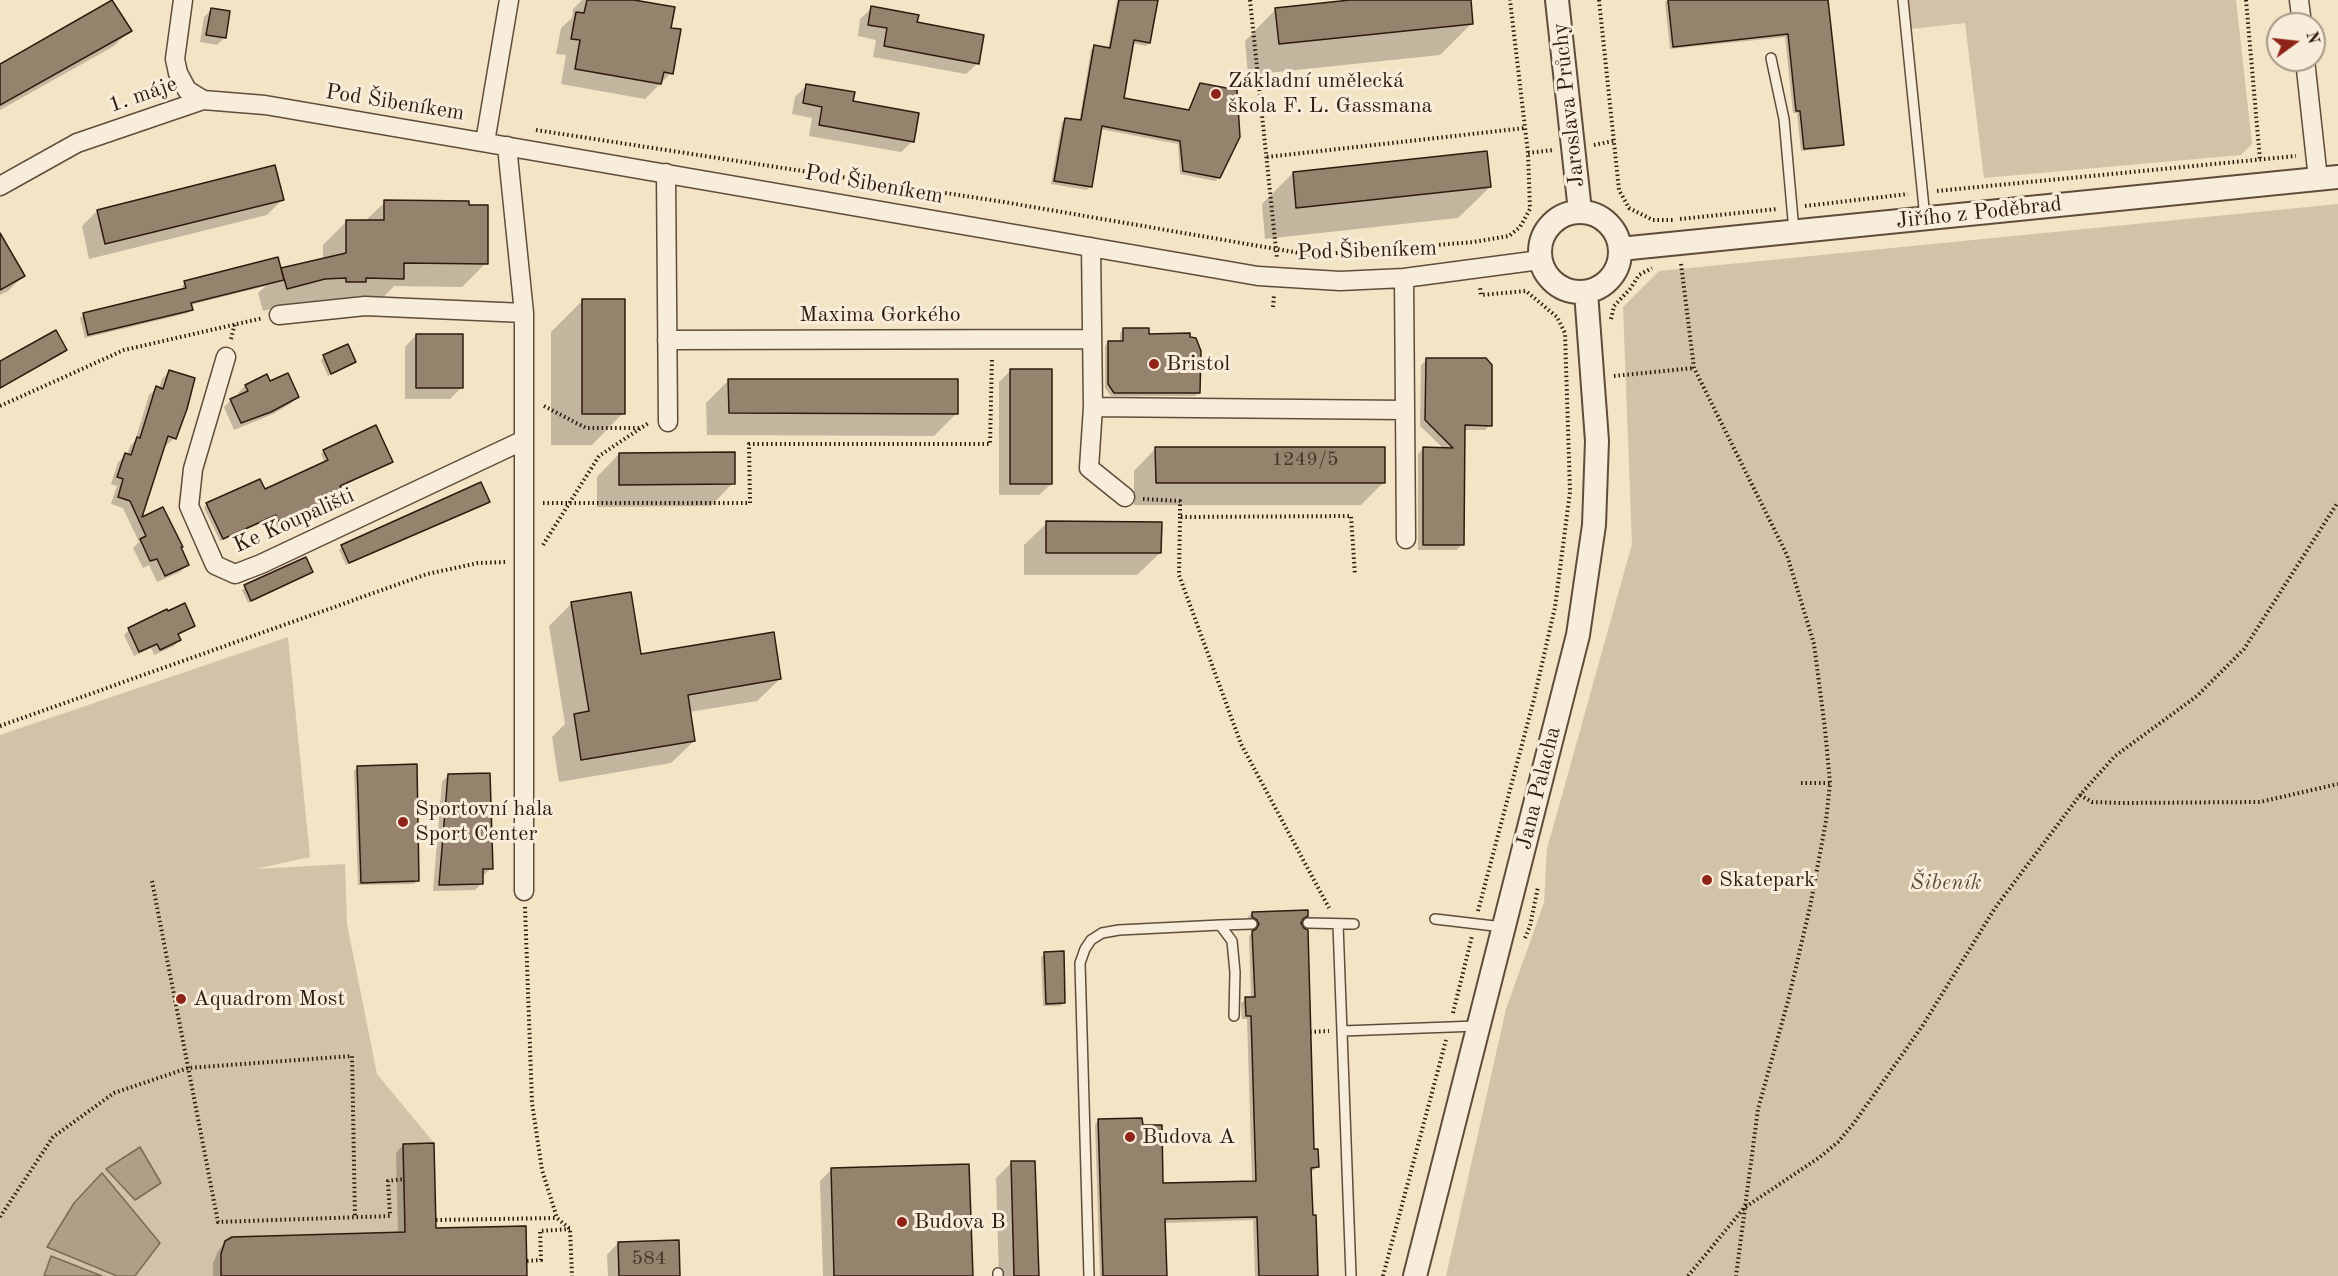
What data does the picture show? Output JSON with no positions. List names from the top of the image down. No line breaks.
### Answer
{"streets":{"street":["1. máje","Pod Šibeníkem","Jaroslava Průchy","Jiřího z Poděbrad","Maxima Gorkého","Ke Koupališti","Jana Palacha"]},"crossings":[["1. máje","Pod Šibeníkem"],["Pod Šibeníkem","Jaroslava Průchy"],["Pod Šibeníkem","Jiřího z Poděbrad"],["Pod Šibeníkem","Jana Palacha"],["Jaroslava Průchy","Jiřího z Poděbrad"],["Jaroslava Průchy","Jana Palacha"],["Jiřího z Poděbrad","Jana Palacha"]],"parks":["Šibeník"],"places":["Základní umělecká škola F. L. Gassmana","Bristol","Sportovní hala Sport Center","Skatepark","Aquadrom Most","Budova A","Budova B"],"house_numbers":["1249/5","584"],"north":"right"}
